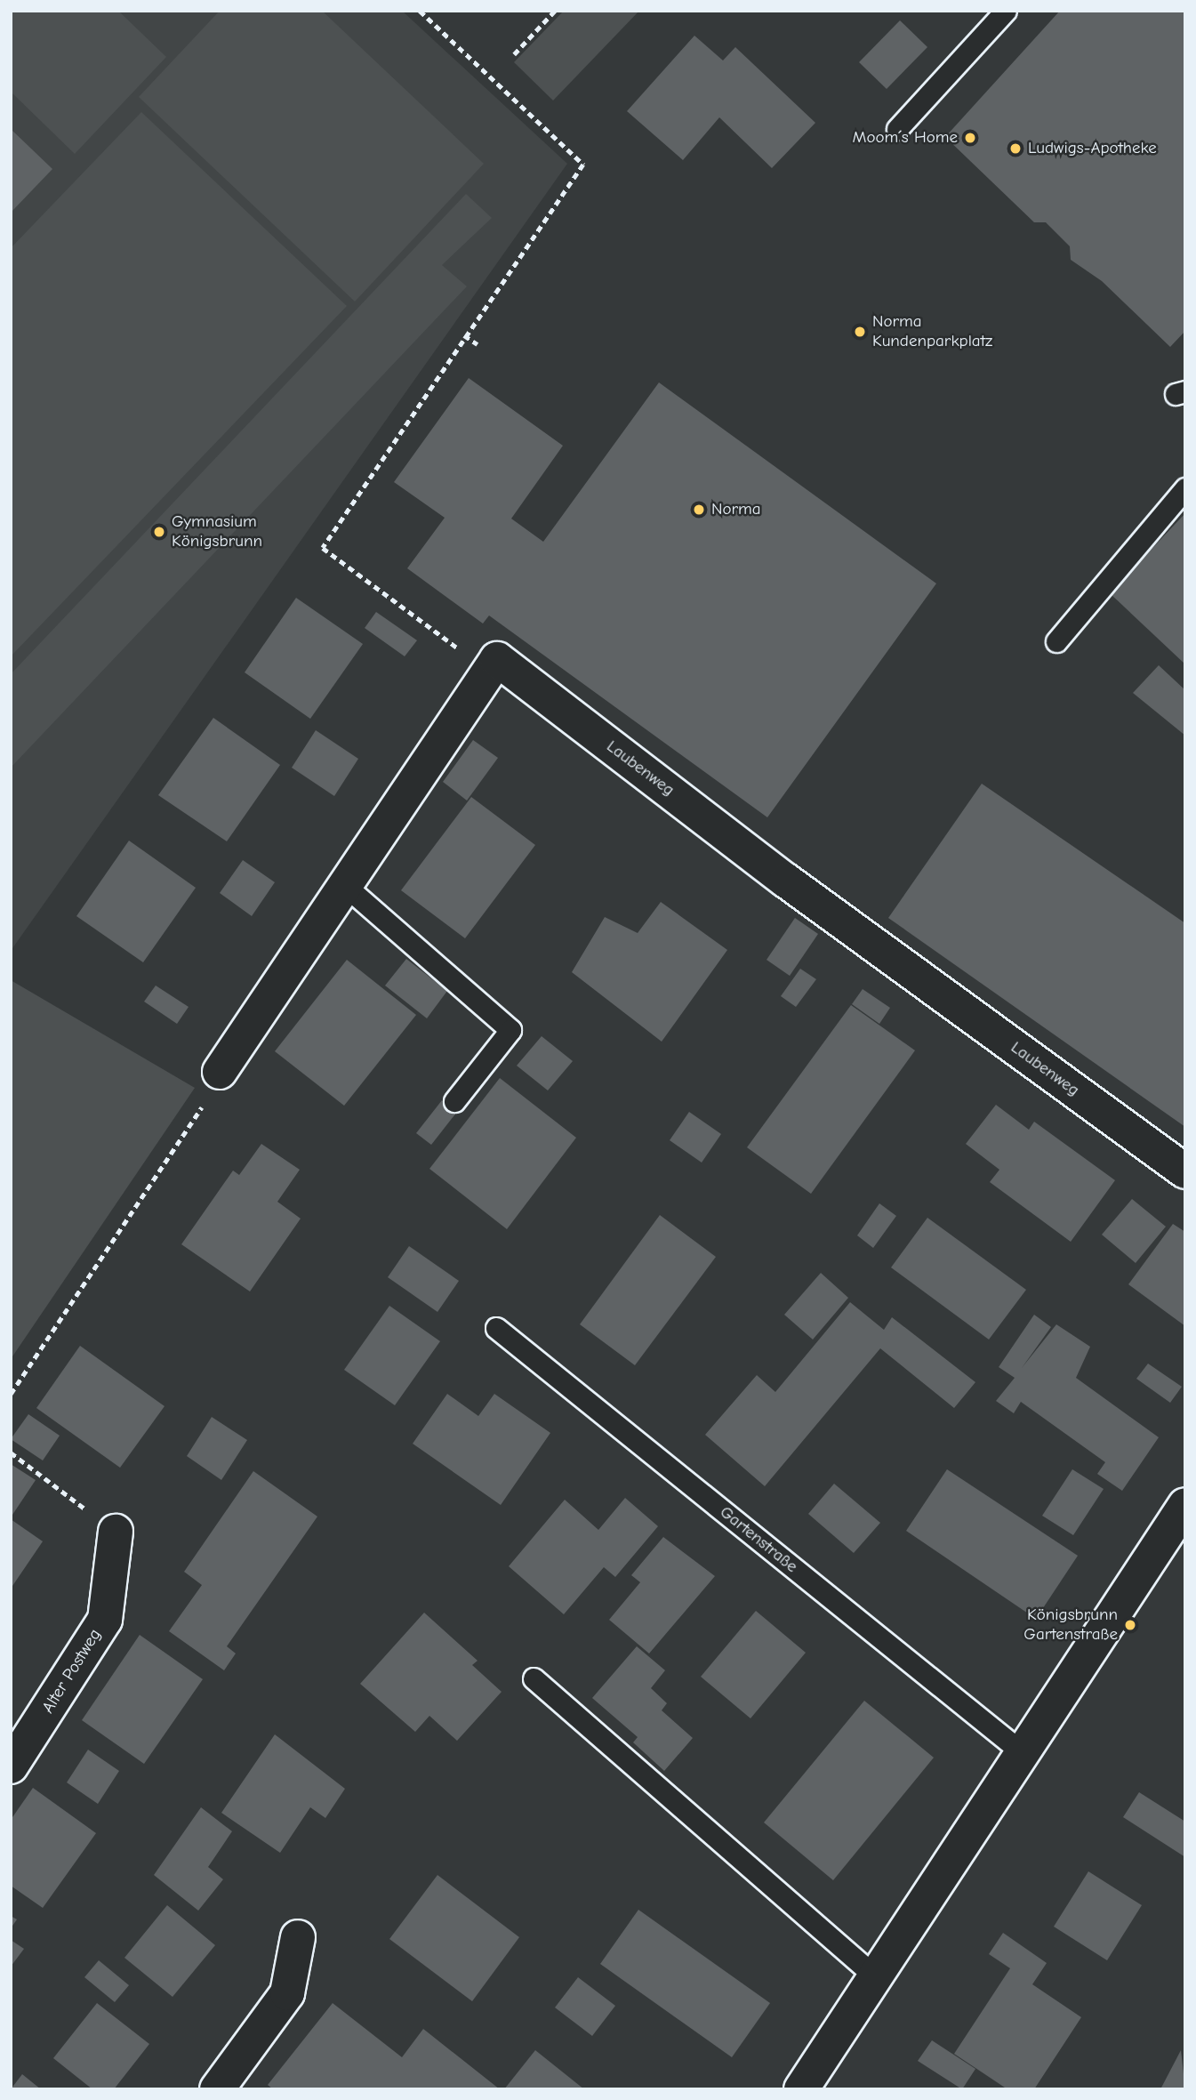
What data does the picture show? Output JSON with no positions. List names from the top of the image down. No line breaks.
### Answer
{"streets":{"street":["Laubenweg","Alter Postweg"],"lane":["Gartenstraße"]},"places":["Moom´s Home","Ludwigs-Apotheke","Norma Kundenparkplatz","Norma","Gymnasium Königsbrunn","Königsbrunn Gartenstraße"]}
